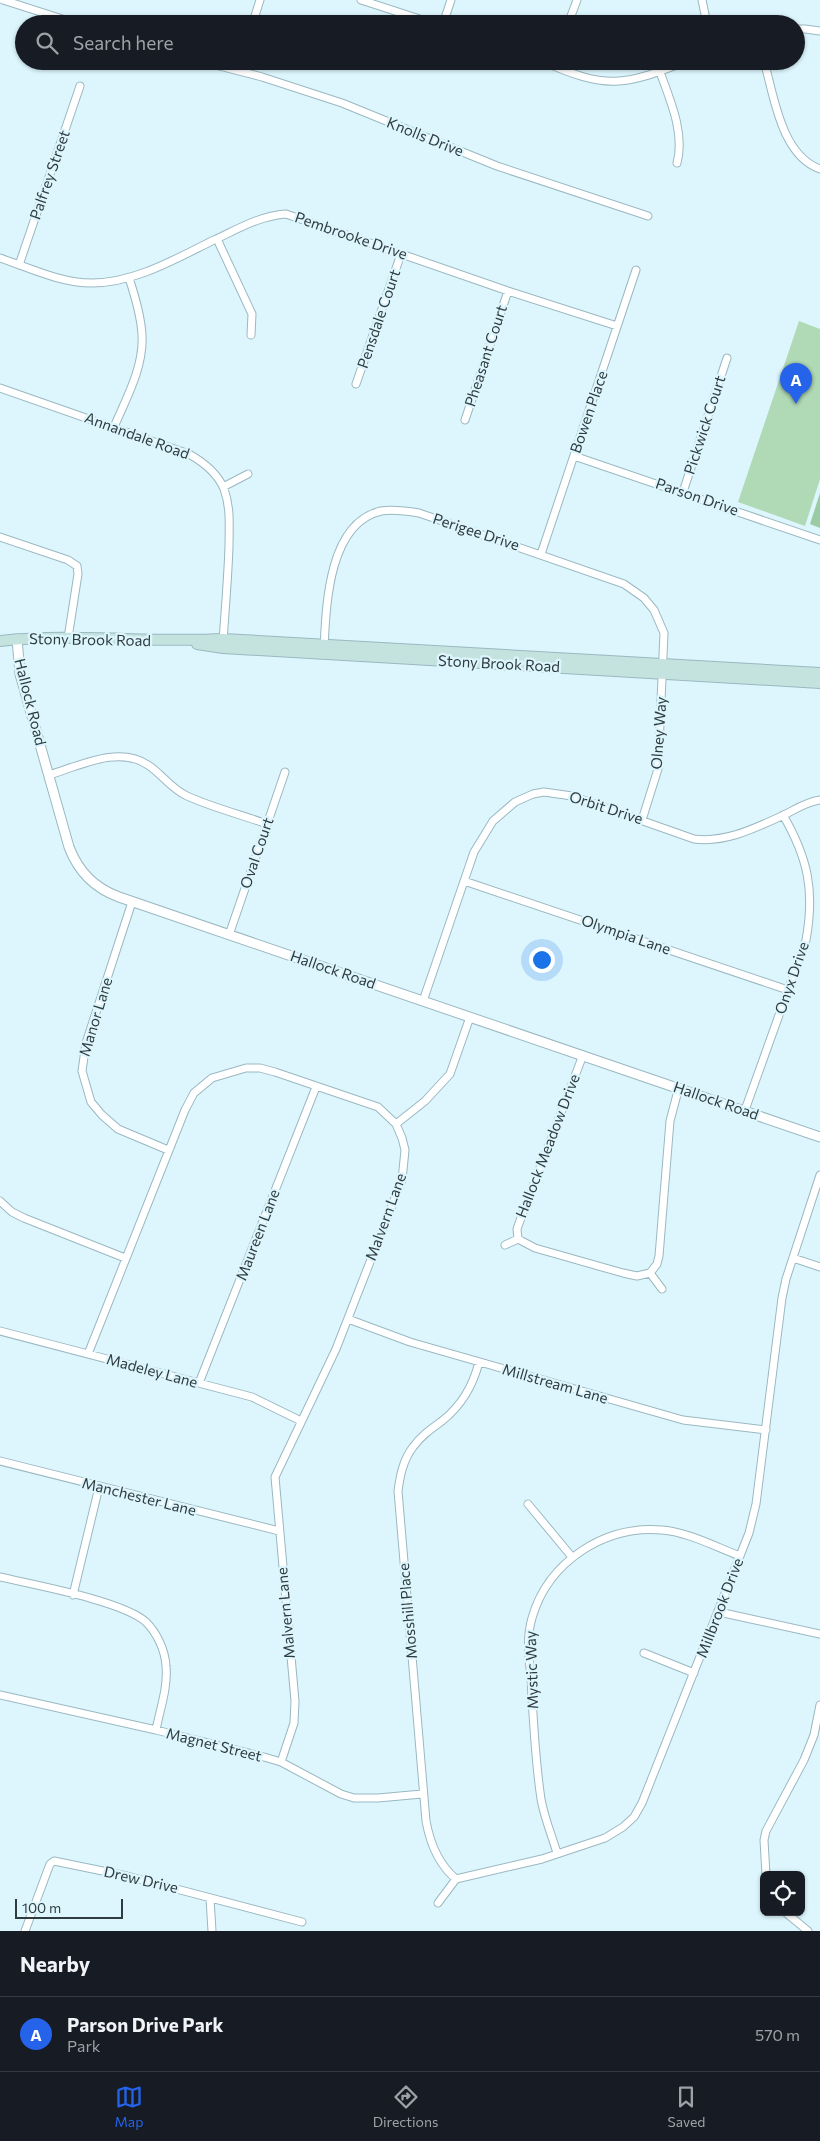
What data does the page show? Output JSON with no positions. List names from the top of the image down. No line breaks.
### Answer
{"streets":{"main road":["Stony Brook Road"],"street":["Knolls Drive","Palfrey Street","Pembrooke Drive","Pensdale Court","Pheasant Court","Bowen Place","Pickwick Court","Annandale Road","Parson Drive","Perigee Drive","Hallock Road","Olney Way","Orbit Drive","Oval Court","Olympia Lane","Onyx Drive","Manor Lane","Hallock Meadow Drive","Malvern Lane","Maureen Lane","Madeley Lane","Millstream Lane","Manchester Lane","Millbrook Drive","Mosshill Place","Mystic Way","Magnet Street","Drew Drive"]},"crossings":[["Palfrey Street","Pembrooke Drive"],["Pembrooke Drive","Pensdale Court"],["Pembrooke Drive","Pheasant Court"],["Pembrooke Drive","Bowen Place"],["Bowen Place","Parson Drive"],["Bowen Place","Perigee Drive"],["Pickwick Court","Parson Drive"],["Annandale Road","Stony Brook Road"],["Perigee Drive","Stony Brook Road"],["Perigee Drive","Olney Way"],["Stony Brook Road","Hallock Road"],["Stony Brook Road","Olney Way"],["Hallock Road","Orbit Drive"],["Hallock Road","Oval Court"],["Hallock Road","Onyx Drive"],["Hallock Road","Manor Lane"],["Hallock Road","Hallock Meadow Drive"],["Olney Way","Orbit Drive"],["Orbit Drive","Olympia Lane"],["Orbit Drive","Onyx Drive"],["Olympia Lane","Onyx Drive"],["Manor Lane","Malvern Lane"],["Malvern Lane","Maureen Lane"],["Malvern Lane","Madeley Lane"],["Malvern Lane","Millstream Lane"],["Malvern Lane","Manchester Lane"],["Malvern Lane","Magnet Street"],["Maureen Lane","Madeley Lane"],["Millstream Lane","Millbrook Drive"],["Millstream Lane","Mosshill Place"],["Millbrook Drive","Mosshill Place"],["Millbrook Drive","Mystic Way"],["Mosshill Place","Magnet Street"]],"scale_bar":"100 m","page":{"search":"Search here","pins":"A","scale":"100 m","heading":"Nearby","list":[{"mark":"A","name":"Parson Drive Park","note":"Park","value":"570 m"}],"nav":["Map","Directions","Saved"]}}
